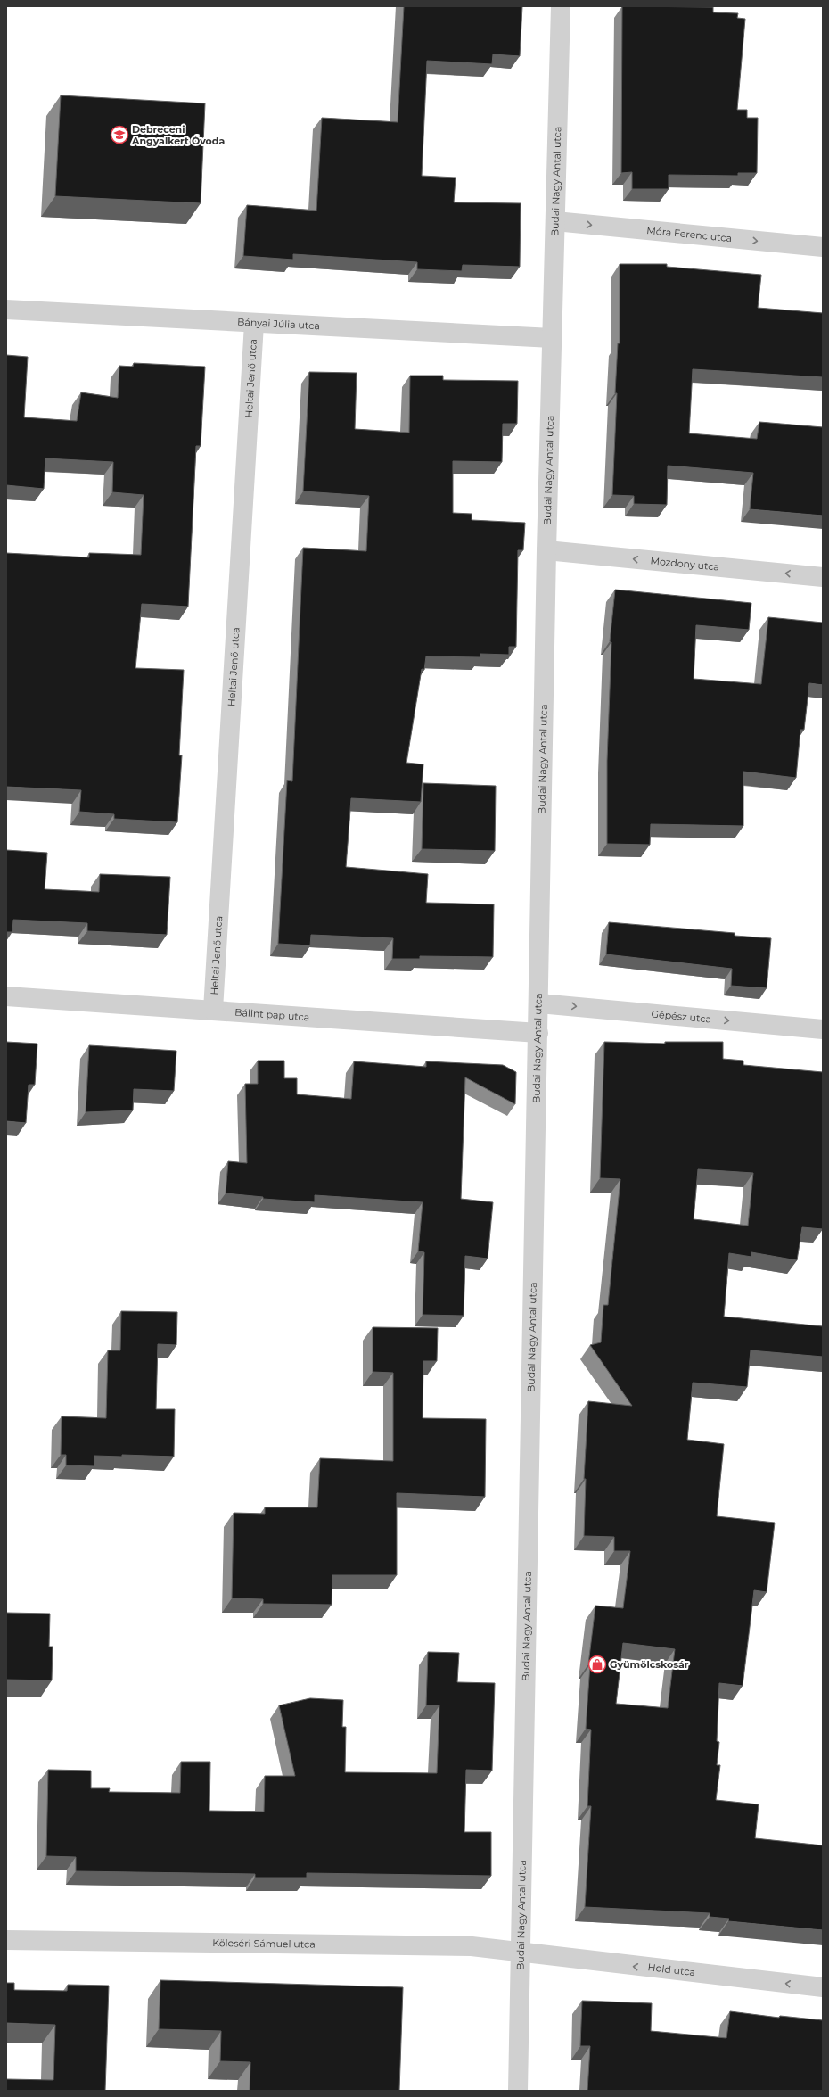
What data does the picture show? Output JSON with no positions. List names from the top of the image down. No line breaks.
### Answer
{"streets":{"street":["Budai Nagy Antal utca","Móra Ferenc utca","Bányai Júlia utca","Heltai Jenő utca","Mozdony utca","Bálint pap utca","Gépész utca","Köleséri Sámuel utca","Hold utca"]},"crossings":[["Budai Nagy Antal utca","Móra Ferenc utca"],["Budai Nagy Antal utca","Bányai Júlia utca"],["Budai Nagy Antal utca","Mozdony utca"],["Budai Nagy Antal utca","Bálint pap utca"],["Budai Nagy Antal utca","Gépész utca"],["Budai Nagy Antal utca","Köleséri Sámuel utca"],["Budai Nagy Antal utca","Hold utca"],["Bányai Júlia utca","Heltai Jenő utca"],["Heltai Jenő utca","Bálint pap utca"],["Köleséri Sámuel utca","Hold utca"]],"one_way":["Móra Ferenc utca","Mozdony utca","Gépész utca","Hold utca"],"places":{"school or university":["Debreceni Angyalkert Óvoda"],"shop":["Gyümölcskosár"]}}
